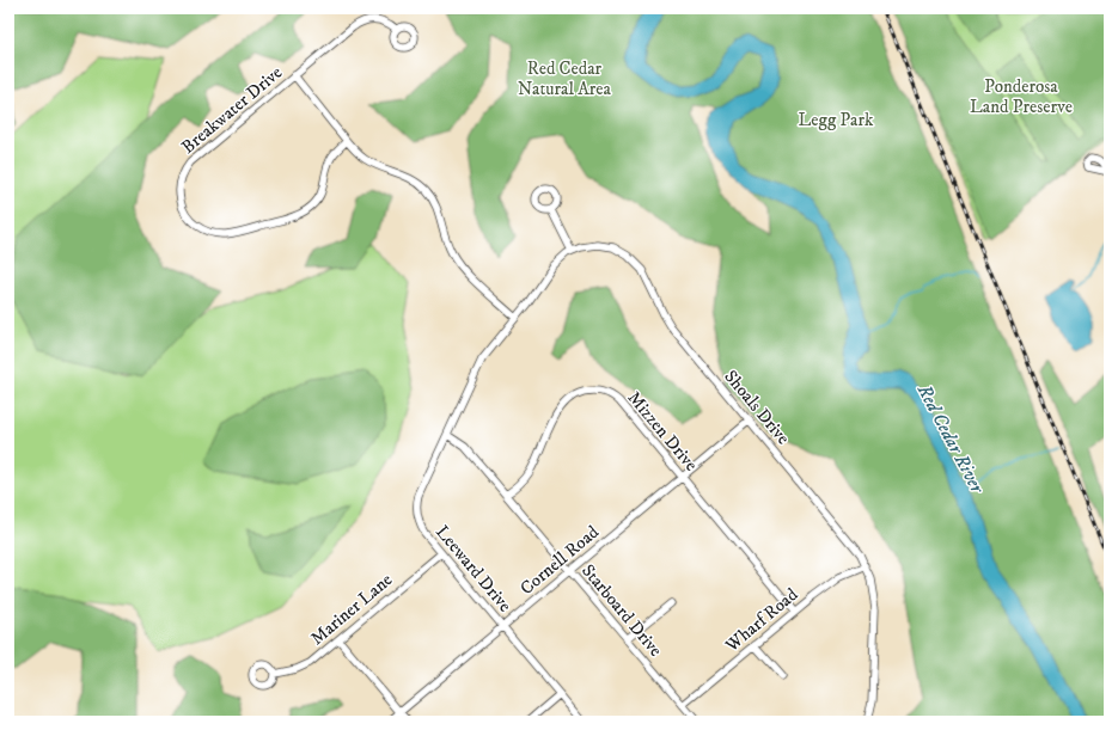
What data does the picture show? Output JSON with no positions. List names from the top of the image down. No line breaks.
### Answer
{"streets":{"street":["Breakwater Drive","Shoals Drive","Mizzen Drive","Cornell Road","Leeward Drive","Mariner Lane","Starboard Drive","Wharf Road"]},"crossings":[["Shoals Drive","Cornell Road"],["Shoals Drive","Leeward Drive"],["Shoals Drive","Wharf Road"],["Mizzen Drive","Cornell Road"],["Mizzen Drive","Starboard Drive"],["Mizzen Drive","Wharf Road"],["Cornell Road","Leeward Drive"],["Cornell Road","Starboard Drive"],["Leeward Drive","Mariner Lane"],["Leeward Drive","Starboard Drive"],["Starboard Drive","Wharf Road"]],"water":["Red Cedar River"],"parks":["Red Cedar Natural Area","Ponderosa Land Preserve","Legg Park"]}
